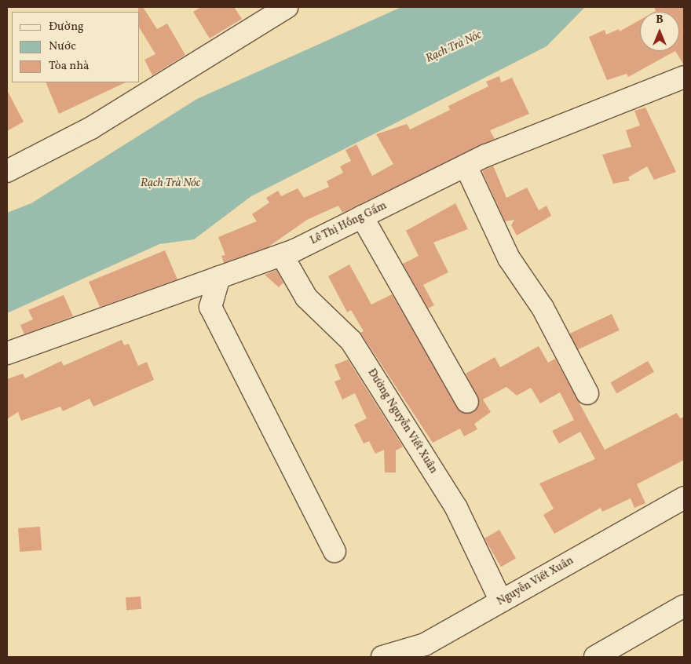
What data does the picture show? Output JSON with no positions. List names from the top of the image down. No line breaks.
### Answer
{"streets":{"street":["Lê Thị Hồng Gấm","Đường Nguyễn Viết Xuân","Nguyễn Viết Xuân"]},"crossings":[["Lê Thị Hồng Gấm","Đường Nguyễn Viết Xuân"],["Đường Nguyễn Viết Xuân","Nguyễn Viết Xuân"]],"water":["Rạch Trà Nóc"],"legend":["Đường","Nước","Tòa nhà"],"north":"top"}
